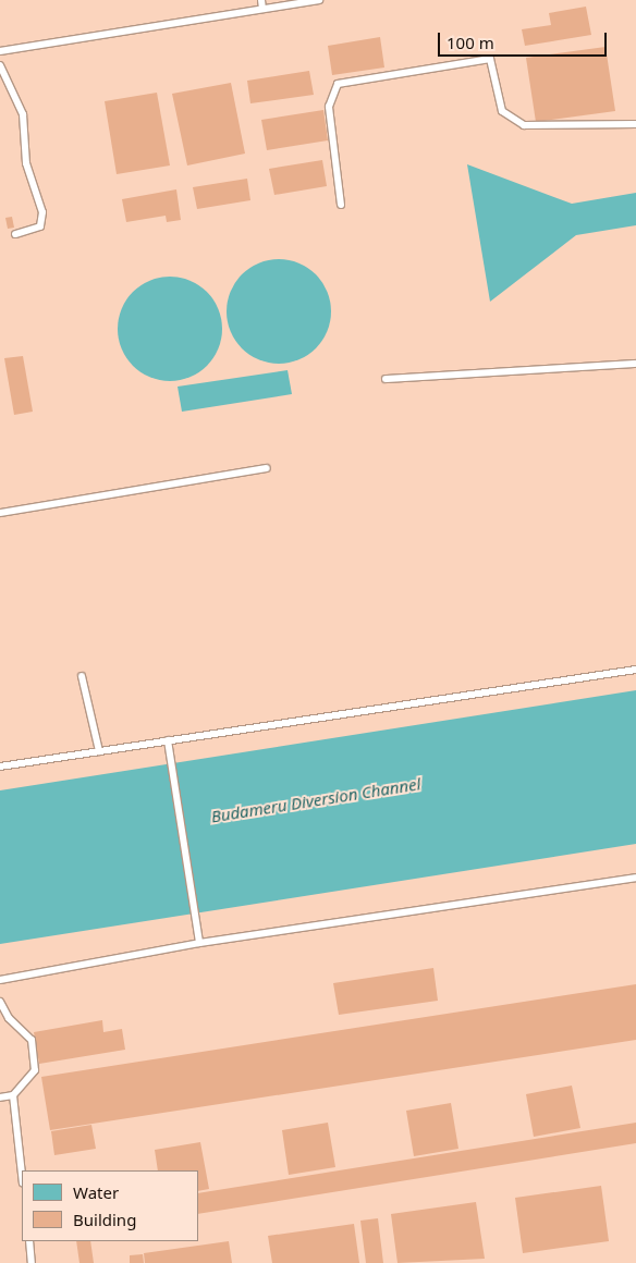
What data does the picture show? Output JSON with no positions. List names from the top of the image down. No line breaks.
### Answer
{"water":["Budameru Diversion Channel"],"legend":["Water","Building"],"scale_bar":"100 m"}
